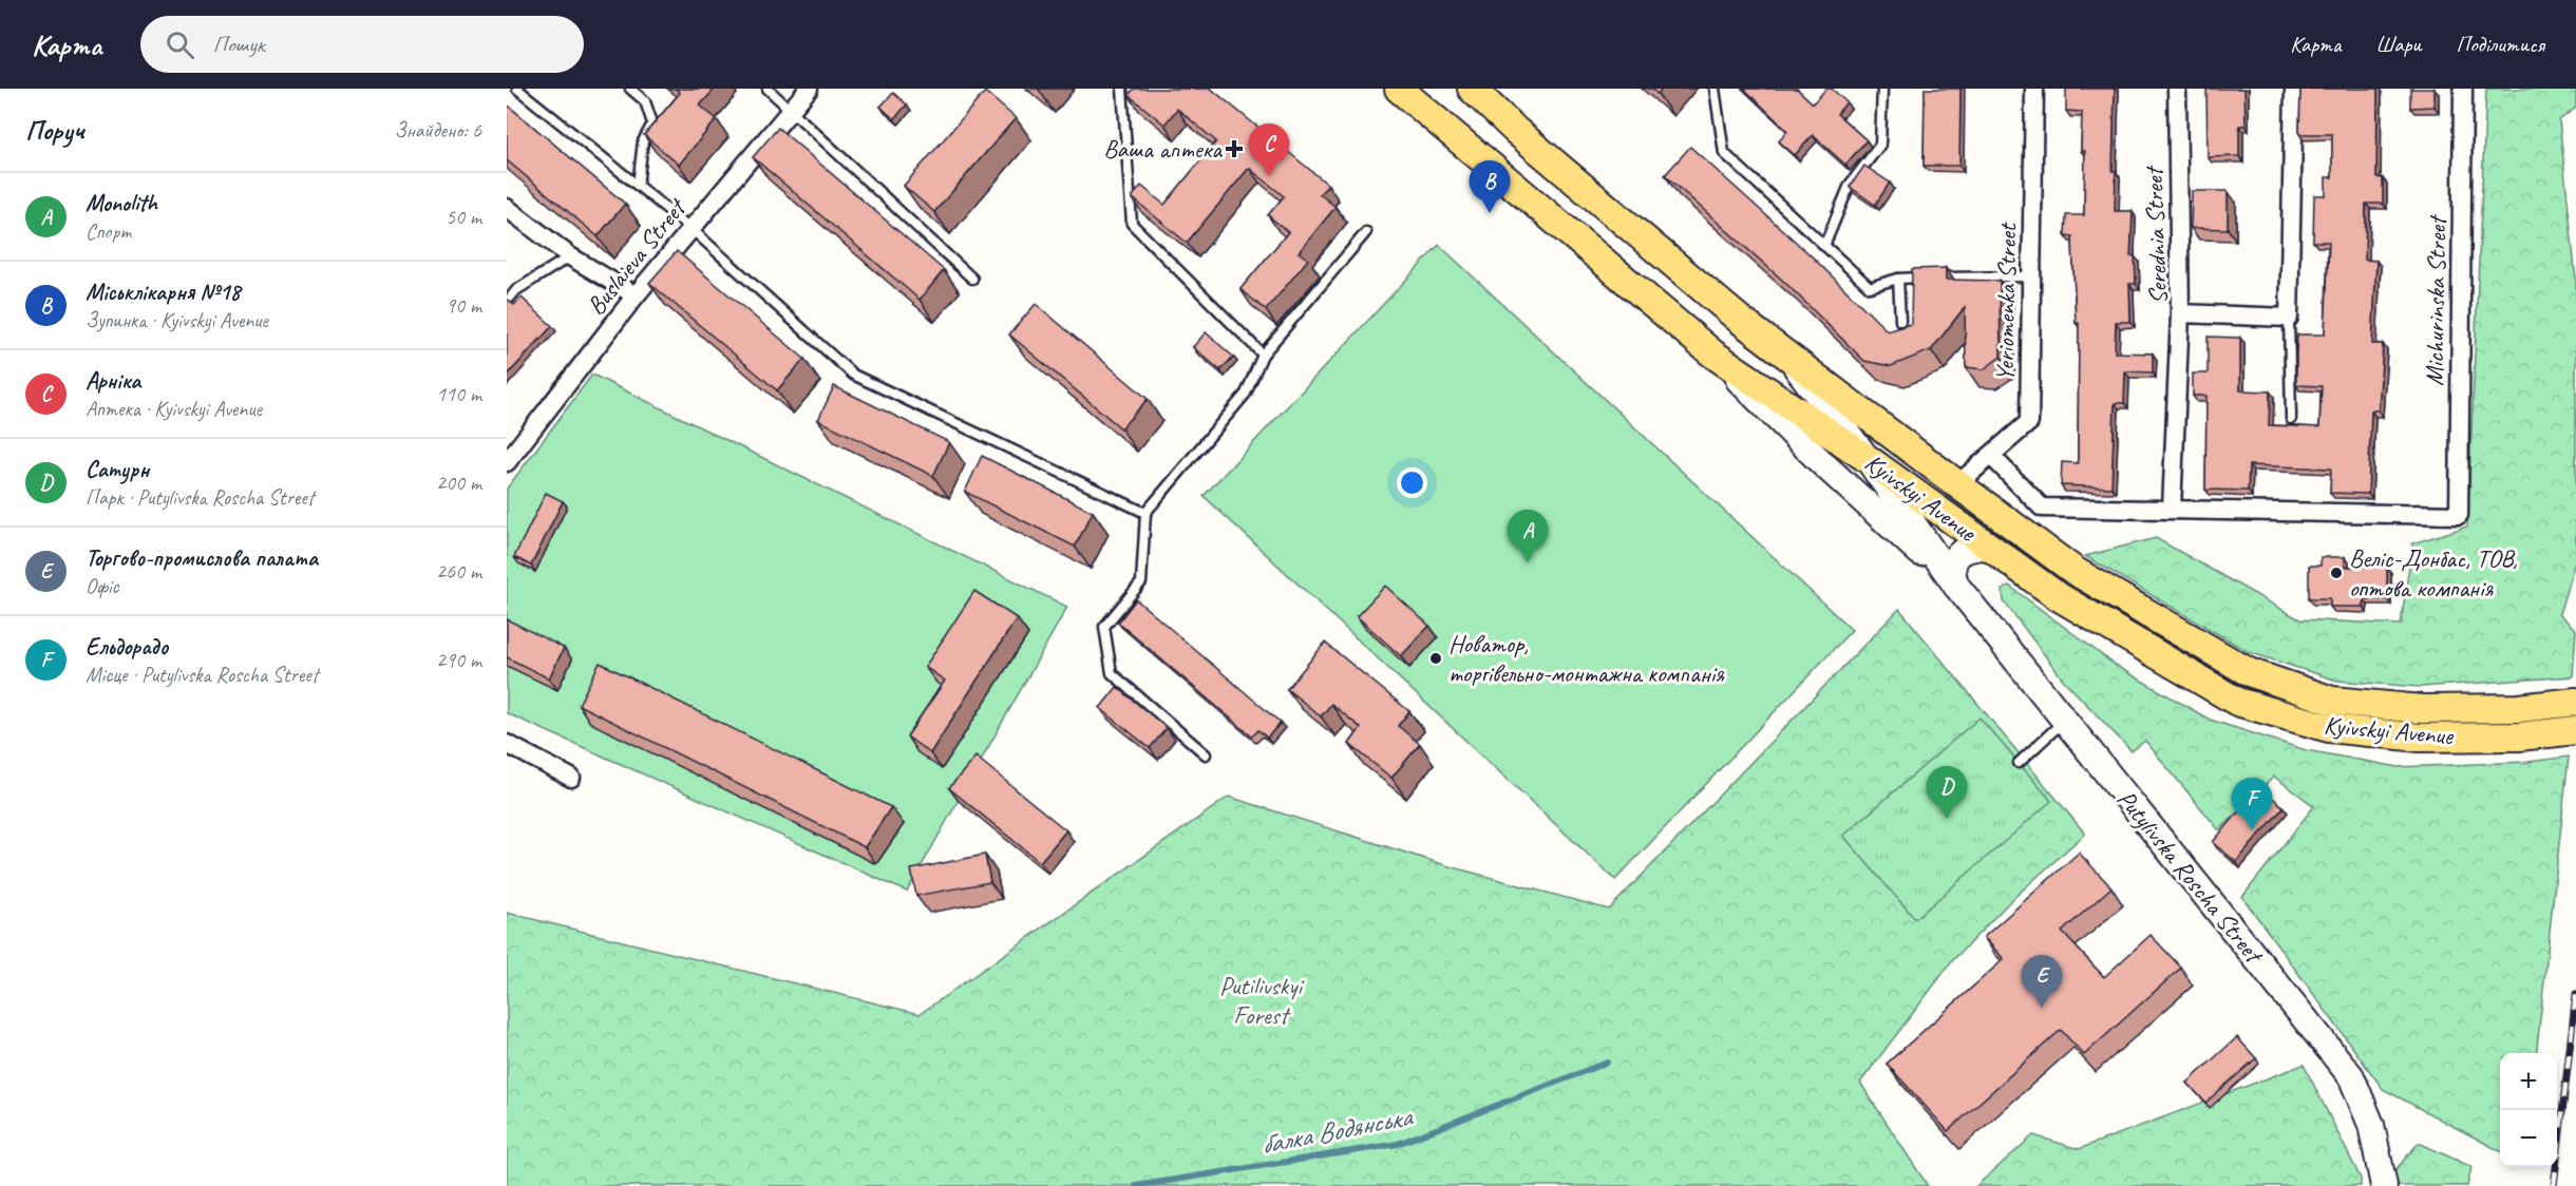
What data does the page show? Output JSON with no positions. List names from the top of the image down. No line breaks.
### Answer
{"streets":{"main road":["Kyivskyi Avenue"],"street":["Serednia Street","Buslaieva Street","Michurinska Street","Yeriomenka Street","Putylivska Roscha Street"]},"crossings":[["Yeriomenka Street","Kyivskyi Avenue"]],"water":["балка Водянська"],"parks":["Putilivskyi Forest"],"places":{"health":["Ваша аптека"],"other":["Веліс-Донбас, ТОВ, оптова компанія","Новатор, торгівельно-монтажна компанія"]},"page":{"header":"Карта","search":"Пошук","nav":["Карта","Шари","Поділитися"],"heading":["Поруч","Знайдено: 6"],"pins":["C","B","A","D","F","E"],"list":[{"mark":"A","name":"Monolith","note":"Спорт","value":"50 m"},{"mark":"B","name":"Міськлікарня №18","note":"Зупинка · Kyivskyi Avenue","value":"90 m"},{"mark":"C","name":"Арніка","note":"Аптека · Kyivskyi Avenue","value":"110 m"},{"mark":"D","name":"Сатурн","note":"Парк · Putylivska Roscha Street","value":"200 m"},{"mark":"E","name":"Торгово-промислова палата","note":"Офіс","value":"260 m"},{"mark":"F","name":"Ельдорадо","note":"Місце · Putylivska Roscha Street","value":"290 m"}],"map_buttons":["+","−"]}}
